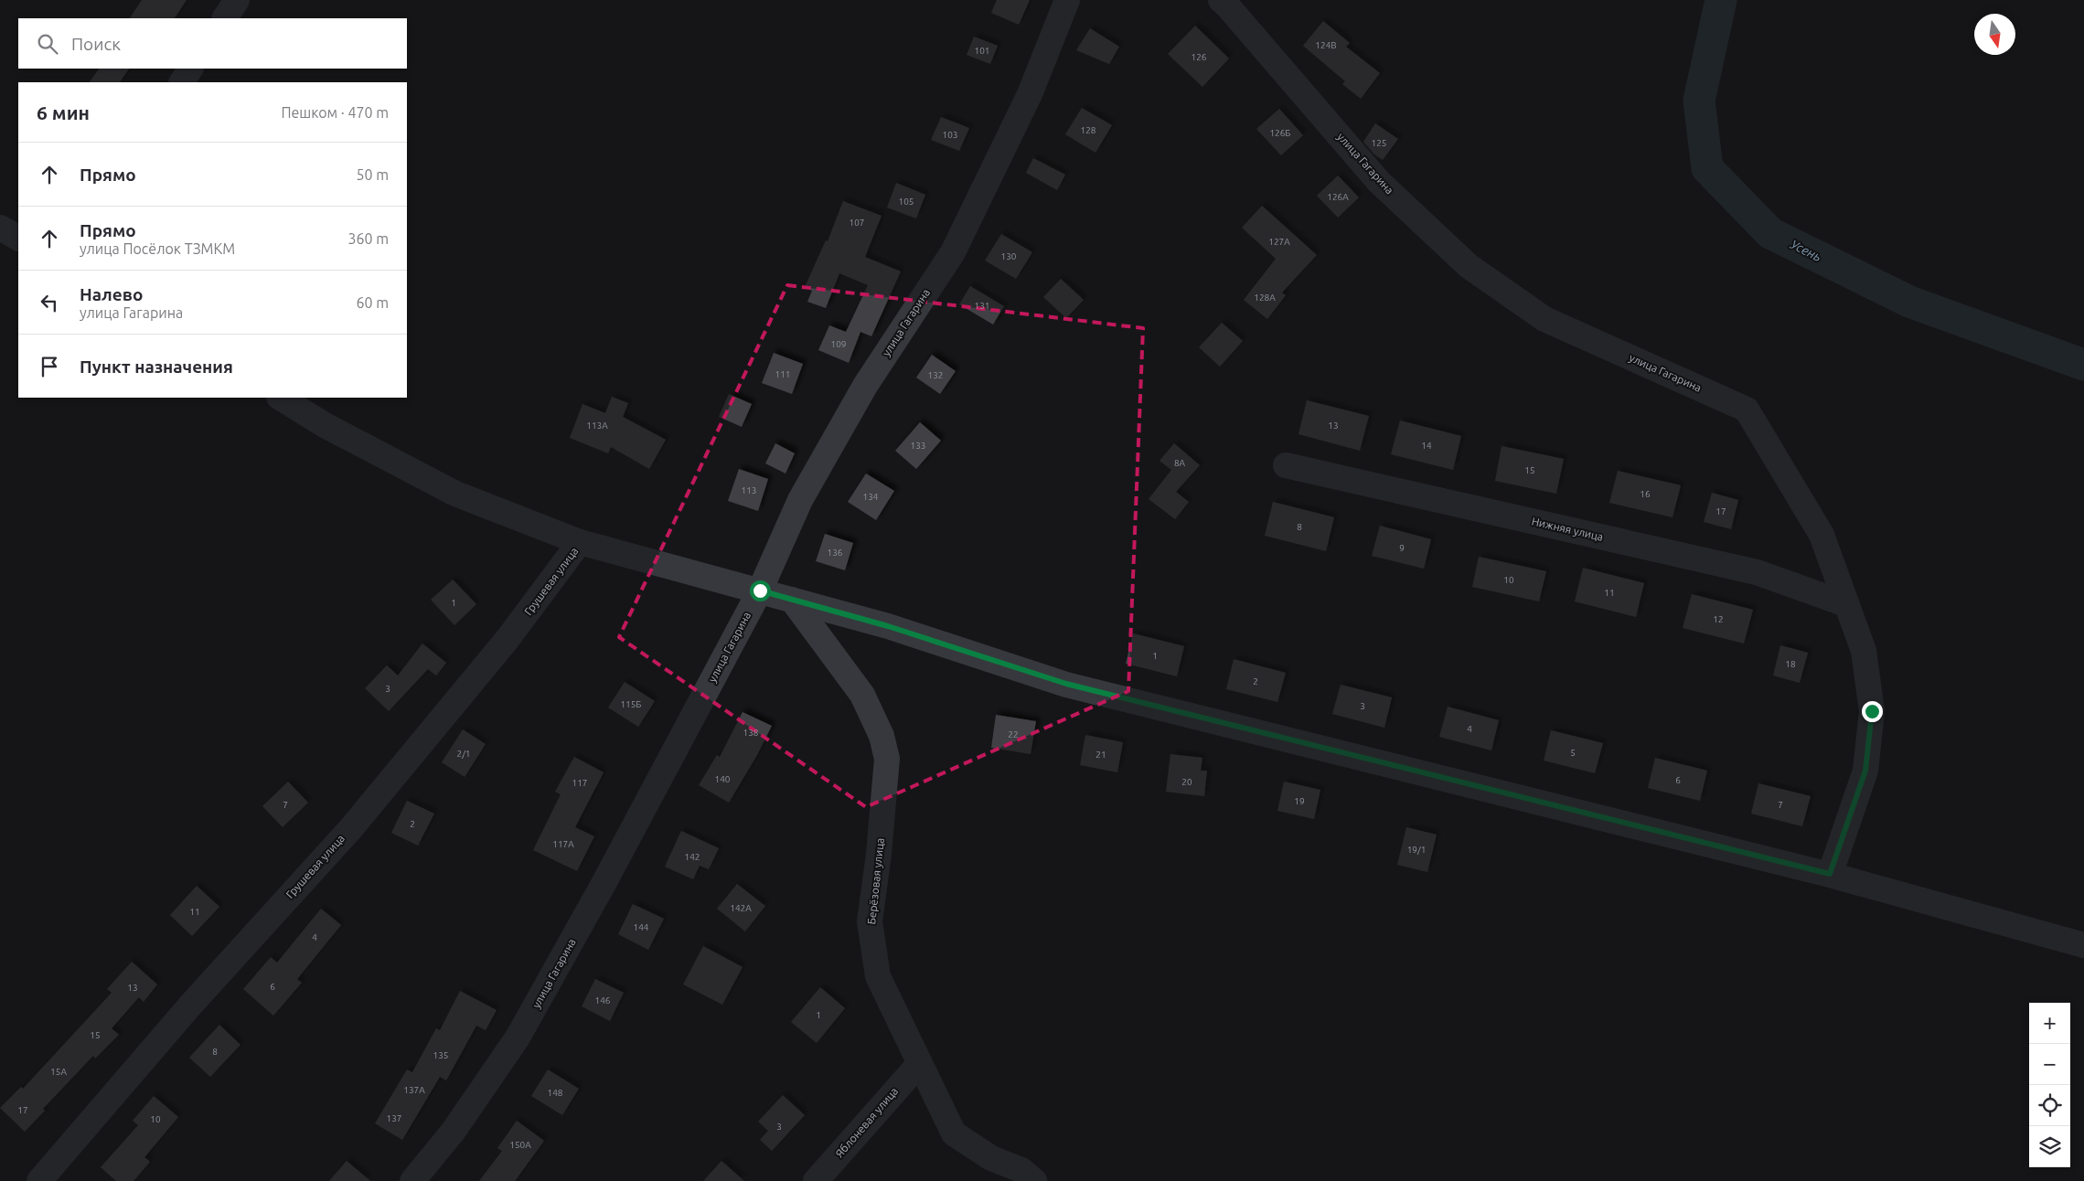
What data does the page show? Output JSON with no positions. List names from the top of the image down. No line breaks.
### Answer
{"streets":{"street":["улица Гагарина","Нижняя улица","Грушевая улица","Берёзовая улица","Яблоневая улица"]},"crossings":[["улица Гагарина","Нижняя улица"],["Берёзовая улица","Яблоневая улица"]],"water":["Усень"],"house_numbers":["124В","101","126","128","126Б","103","125","126А","105","107","127А","130","128А","131","109","111","132","113А","13","133","14","8А","15","113","16","134","17","8","9","136","10","11","1","12","1","18","2","3","115Б","3","4","138","22","5","2/1","21","140","6","20","117","19","7","7","2","117А","19/1","142","142А","11","144","4","6","13","146","1","15","8","135","15А","137А","148","17","137","10","3","150А"],"north":"bottom","page":{"search":"Поиск","heading":["6 мин","Пешком · 470 m"],"list":[["Прямо","50 m"],["Прямо","улица Посёлок ТЗМКМ","360 m"],["Налево","улица Гагарина","60 m"],"Пункт назначения"],"map_buttons":["+","−"]}}
